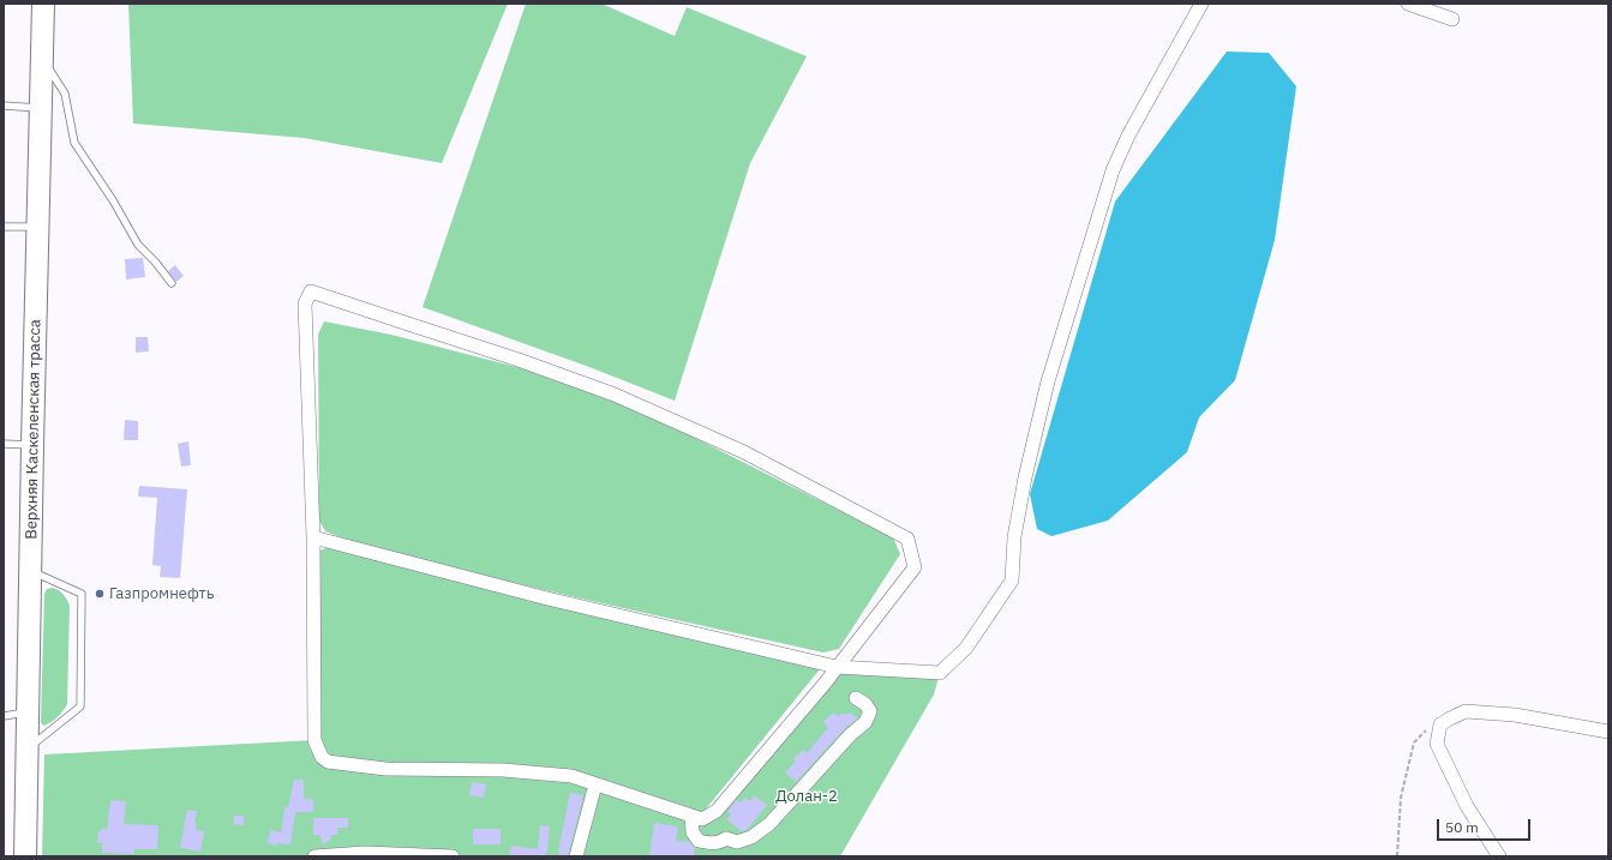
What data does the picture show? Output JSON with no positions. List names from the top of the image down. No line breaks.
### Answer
{"streets":{"main road":["Верхняя Каскеленская трасса"]},"parks":["Долан-2"],"places":["Газпромнефть"],"scale_bar":"50 m"}
